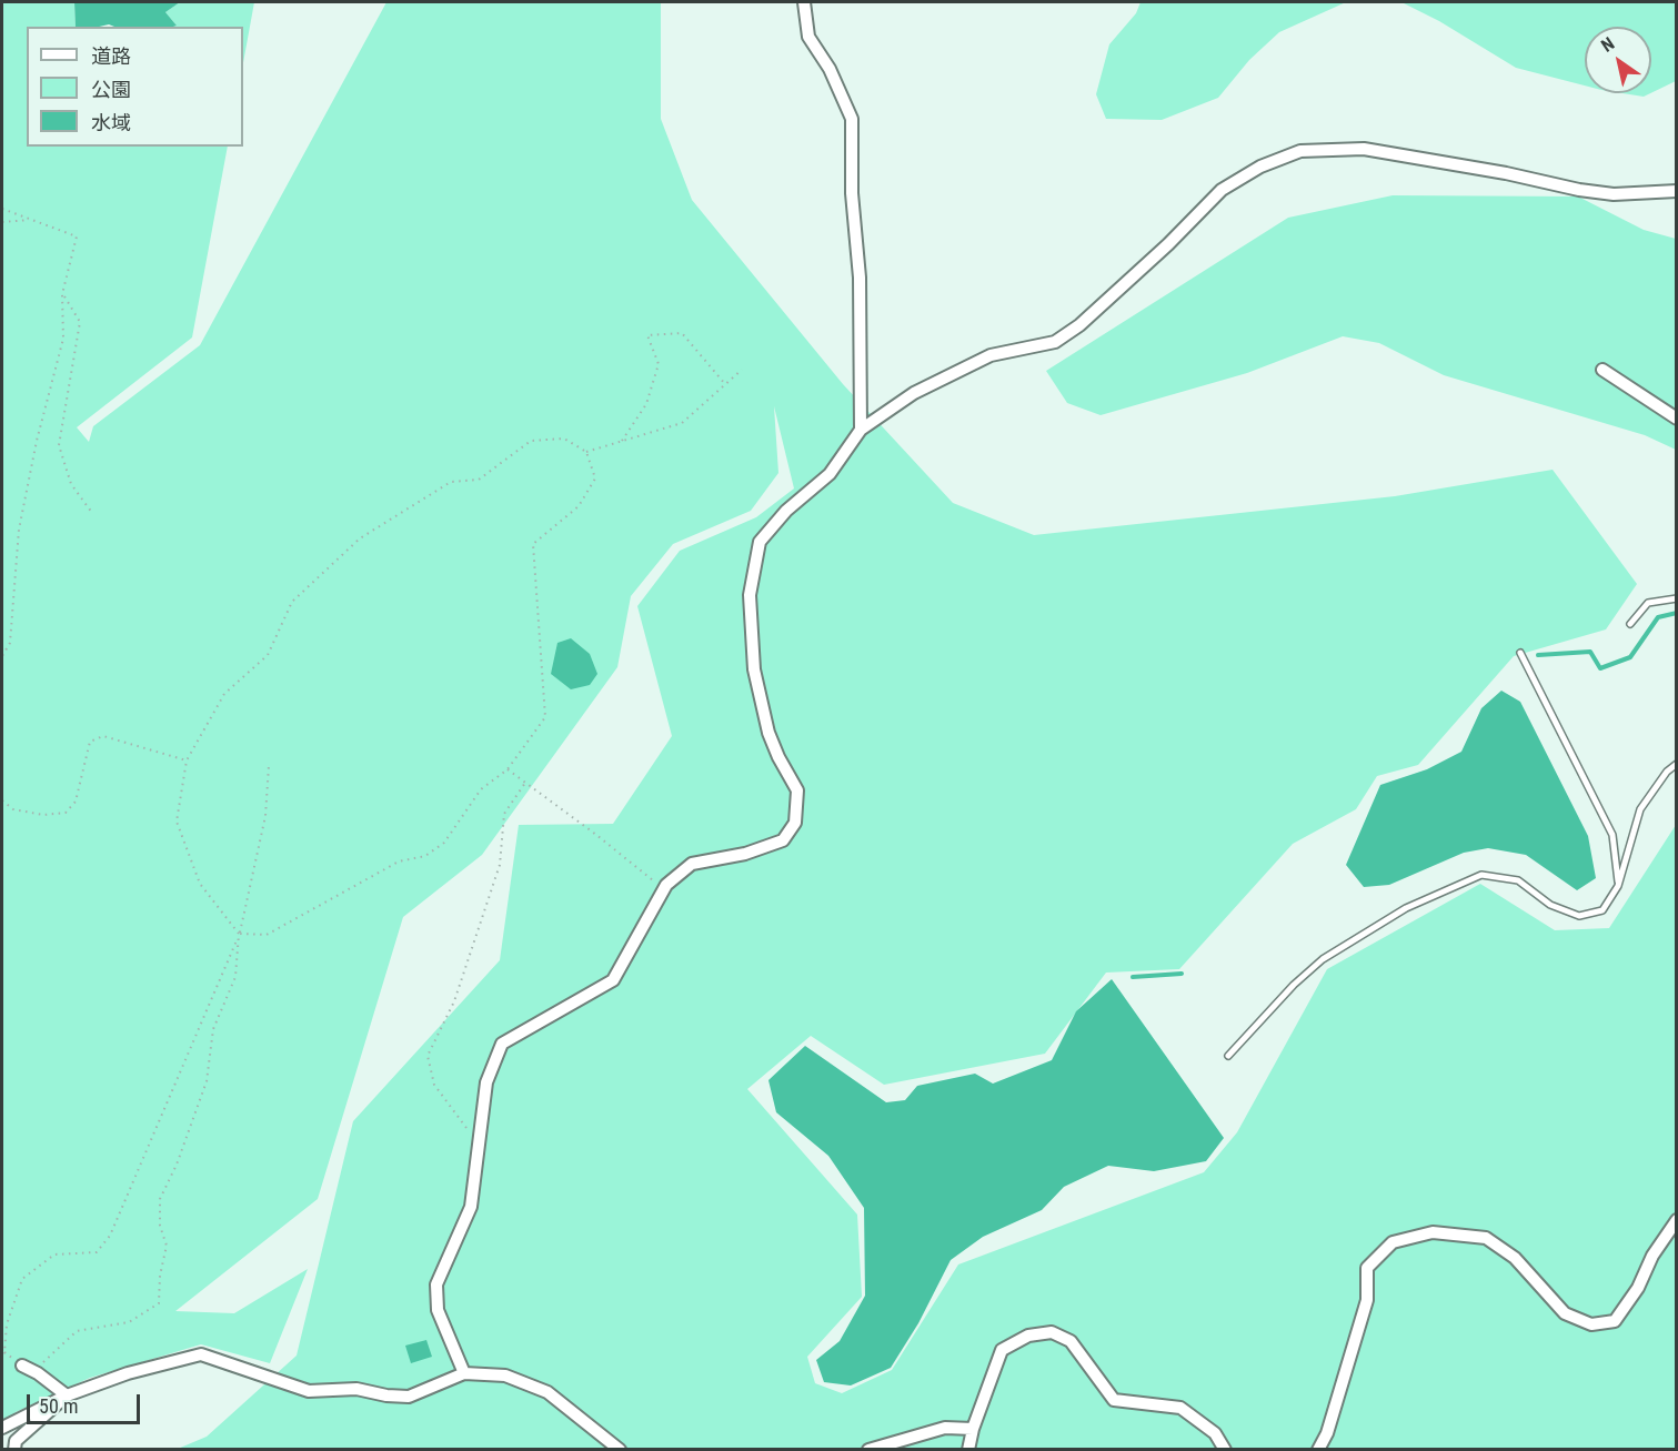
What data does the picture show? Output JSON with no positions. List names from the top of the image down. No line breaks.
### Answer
{"legend":["道路","公園","水域"],"scale_bar":"50 m","north":"top left"}
